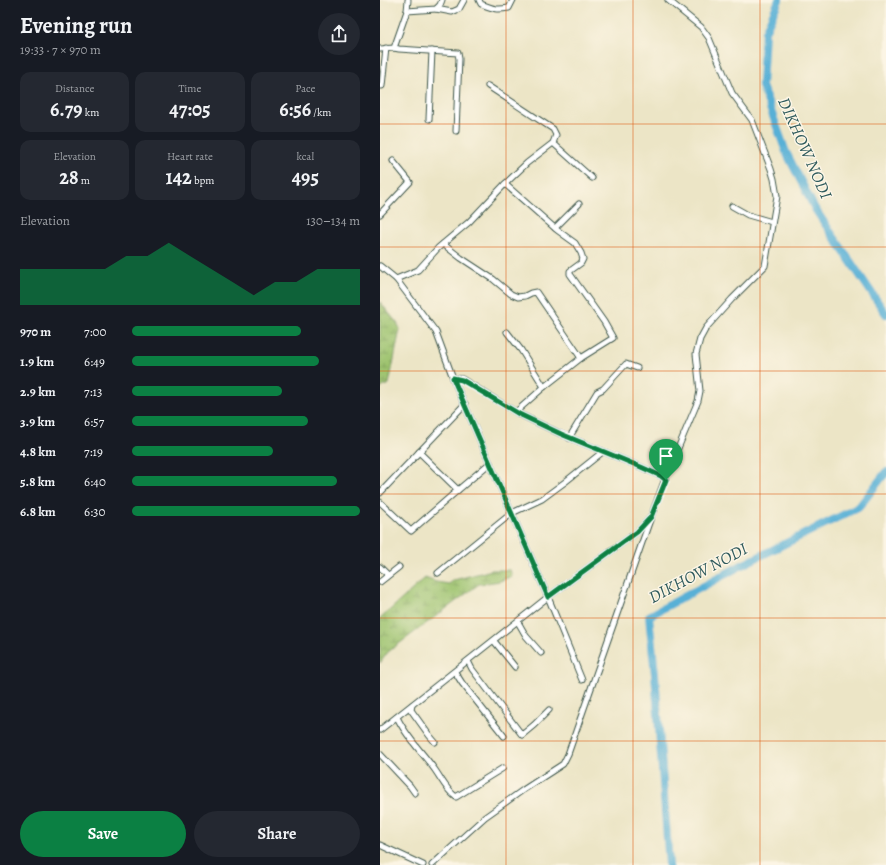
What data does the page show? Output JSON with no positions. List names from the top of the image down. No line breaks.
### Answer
{"water":["DIKHOW NODI"],"page":{"heading":["Evening run","19:33 · 7 × 970 m"],"stats":[["Distance","6.79 km"],["Time","47:05"],["Pace","6:56 /km"],["Elevation","28 m"],["Heart rate","142 bpm"],["kcal","495"]],"chart":["Elevation","130–134 m"],"list":[{"name":"970 m","note":"7:00"},{"name":"1.9 km","note":"6:49"},{"name":"2.9 km","note":"7:13"},{"name":"3.9 km","note":"6:57"},{"name":"4.8 km","note":"7:19"},{"name":"5.8 km","note":"6:40"},{"name":"6.8 km","note":"6:30"}],"buttons":["Save","Share"]}}
